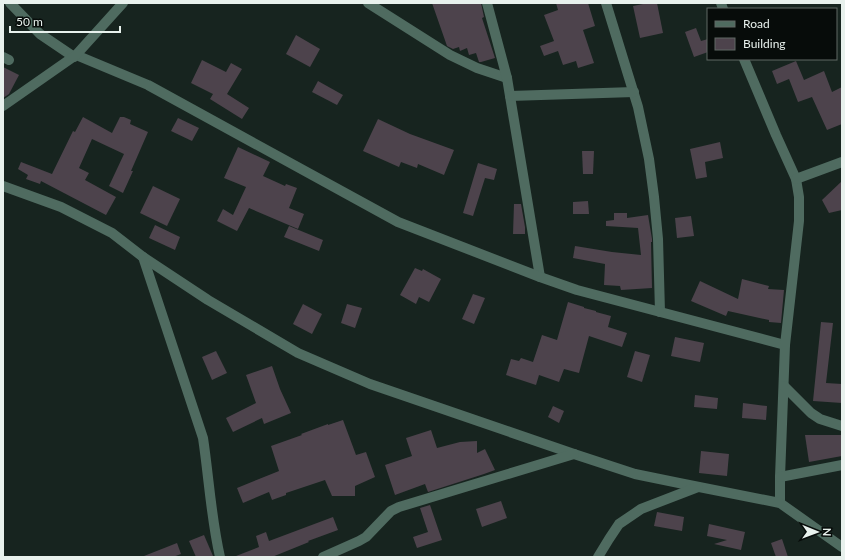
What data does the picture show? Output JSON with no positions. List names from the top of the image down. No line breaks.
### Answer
{"legend":["Road","Building"],"scale_bar":"50 m","north":"right"}
